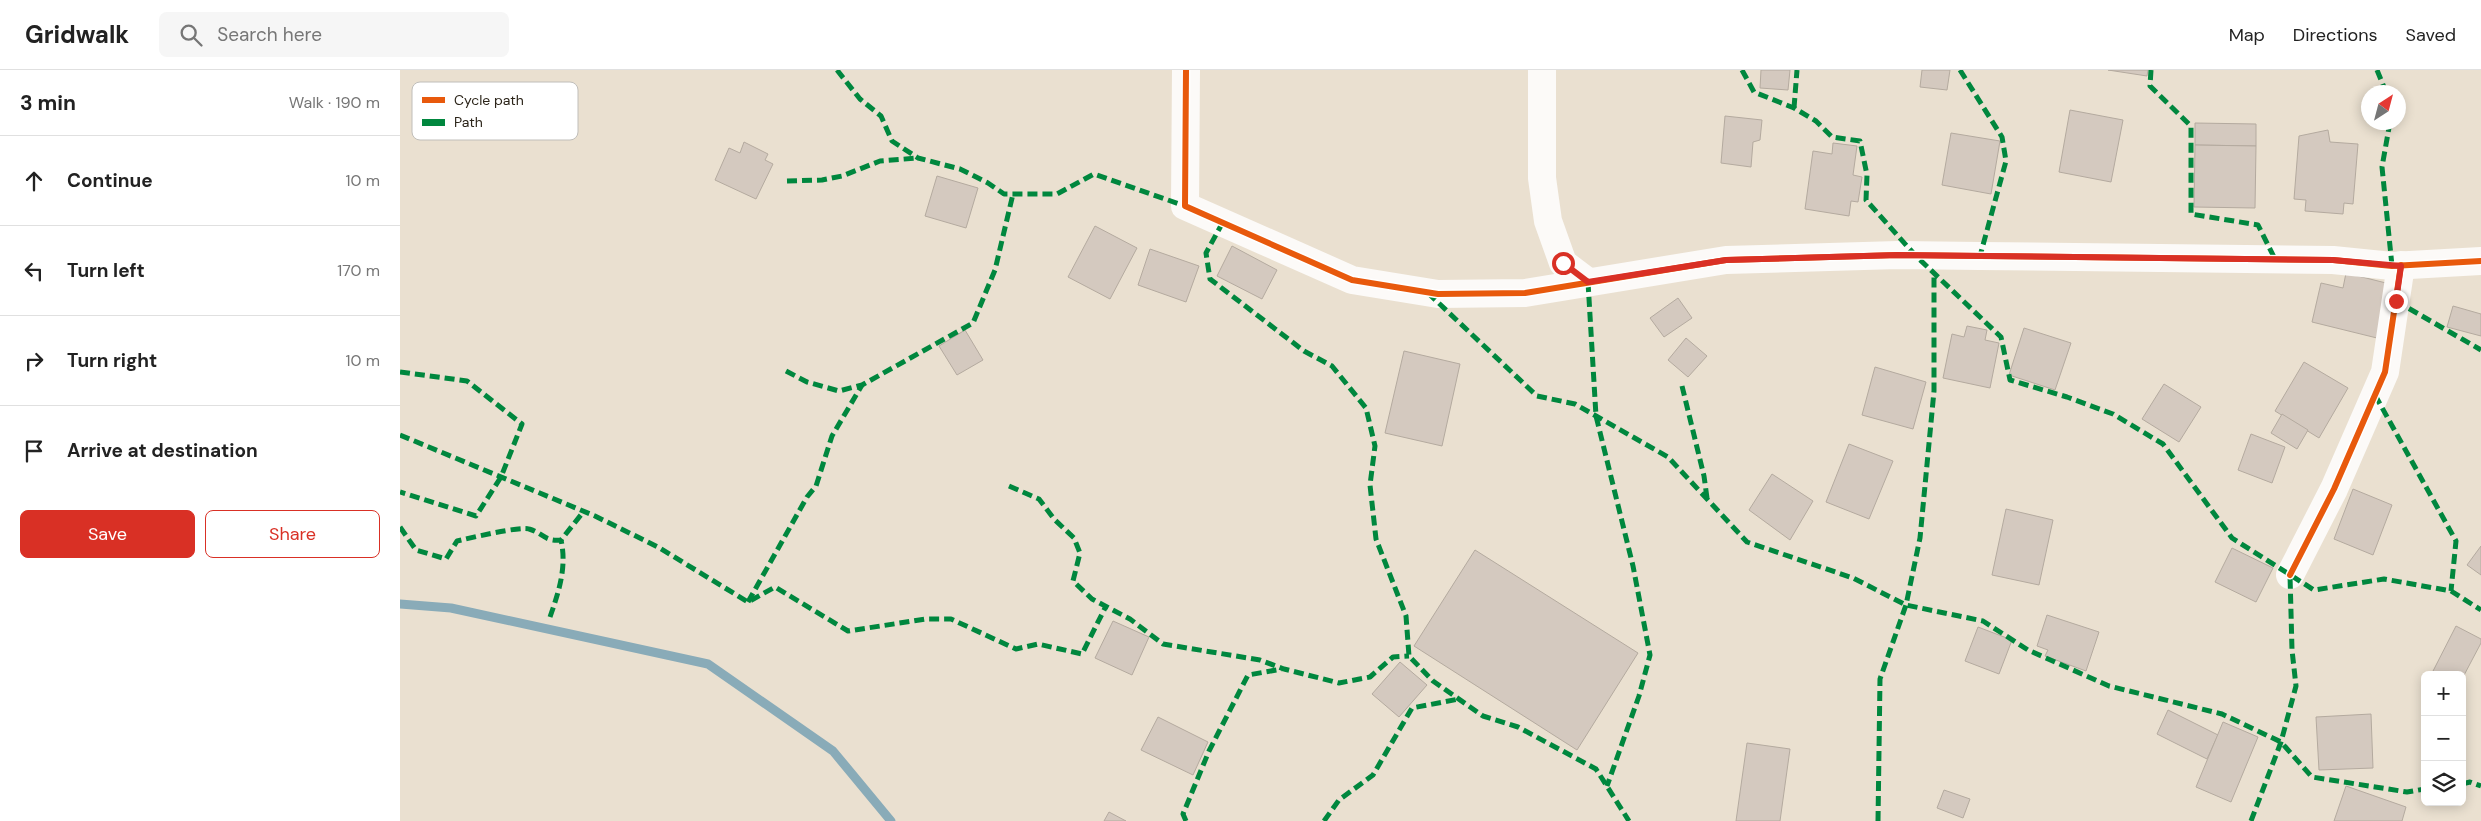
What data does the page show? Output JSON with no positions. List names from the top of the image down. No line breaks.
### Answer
{"legend":["Cycle path","Path"],"north":"top right","page":{"header":"Gridwalk","search":"Search here","nav":["Map","Directions","Saved"],"heading":["3 min","Walk · 190 m"],"list":[["Continue","10 m"],["Turn left","170 m"],["Turn right","10 m"],"Arrive at destination"],"buttons":["Save","Share"],"map_buttons":["+","−"]}}
